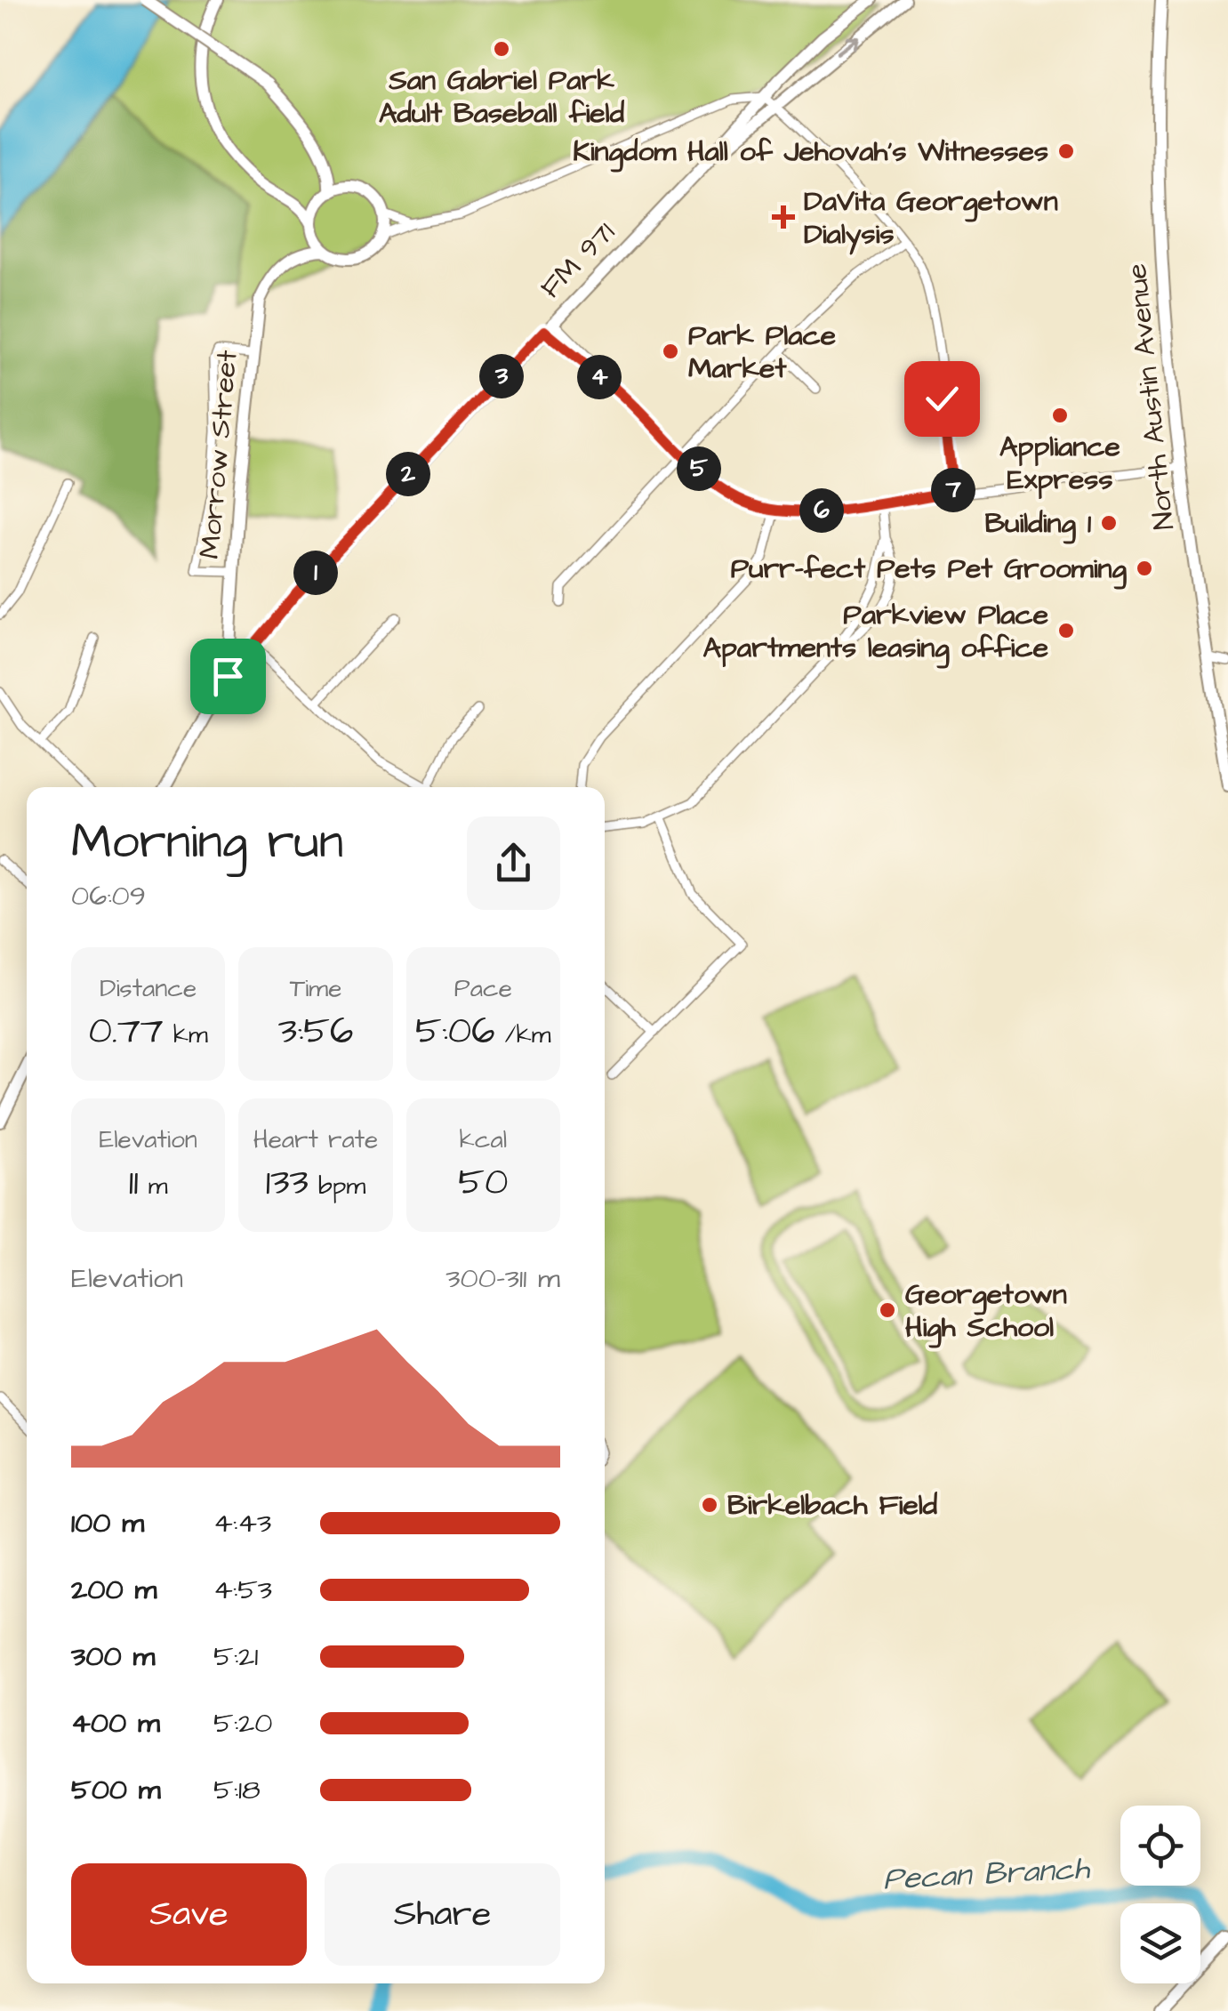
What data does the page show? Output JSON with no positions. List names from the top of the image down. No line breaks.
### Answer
{"streets":{"main road":["FM 971","North Austin Avenue","Morrow Street"]},"crossings":[["FM 971","Morrow Street"]],"water":["Pecan Branch"],"places":{"other":["San Gabriel Park Adult Baseball field","Kingdom Hall of Jehovah's Witnesses","Park Place Market","Appliance Express","Building 1","Purr-fect Pets Pet Grooming","Parkview Place Apartments leasing office","Georgetown High School","Birkelbach Field"],"health":["DaVita Georgetown Dialysis"]},"page":{"pins":["3","4","5","2","7","6","1"],"heading":["Morning run","06:09"],"stats":[["Distance","0.77 km"],["Time","3:56"],["Pace","5:06 /km"],["Elevation","11 m"],["Heart rate","133 bpm"],["kcal","50"]],"chart":["Elevation","300–311 m"],"list":[{"name":"100 m","note":"4:43"},{"name":"200 m","note":"4:53"},{"name":"300 m","note":"5:21"},{"name":"400 m","note":"5:20"},{"name":"500 m","note":"5:18"}],"buttons":["Save","Share"]}}
